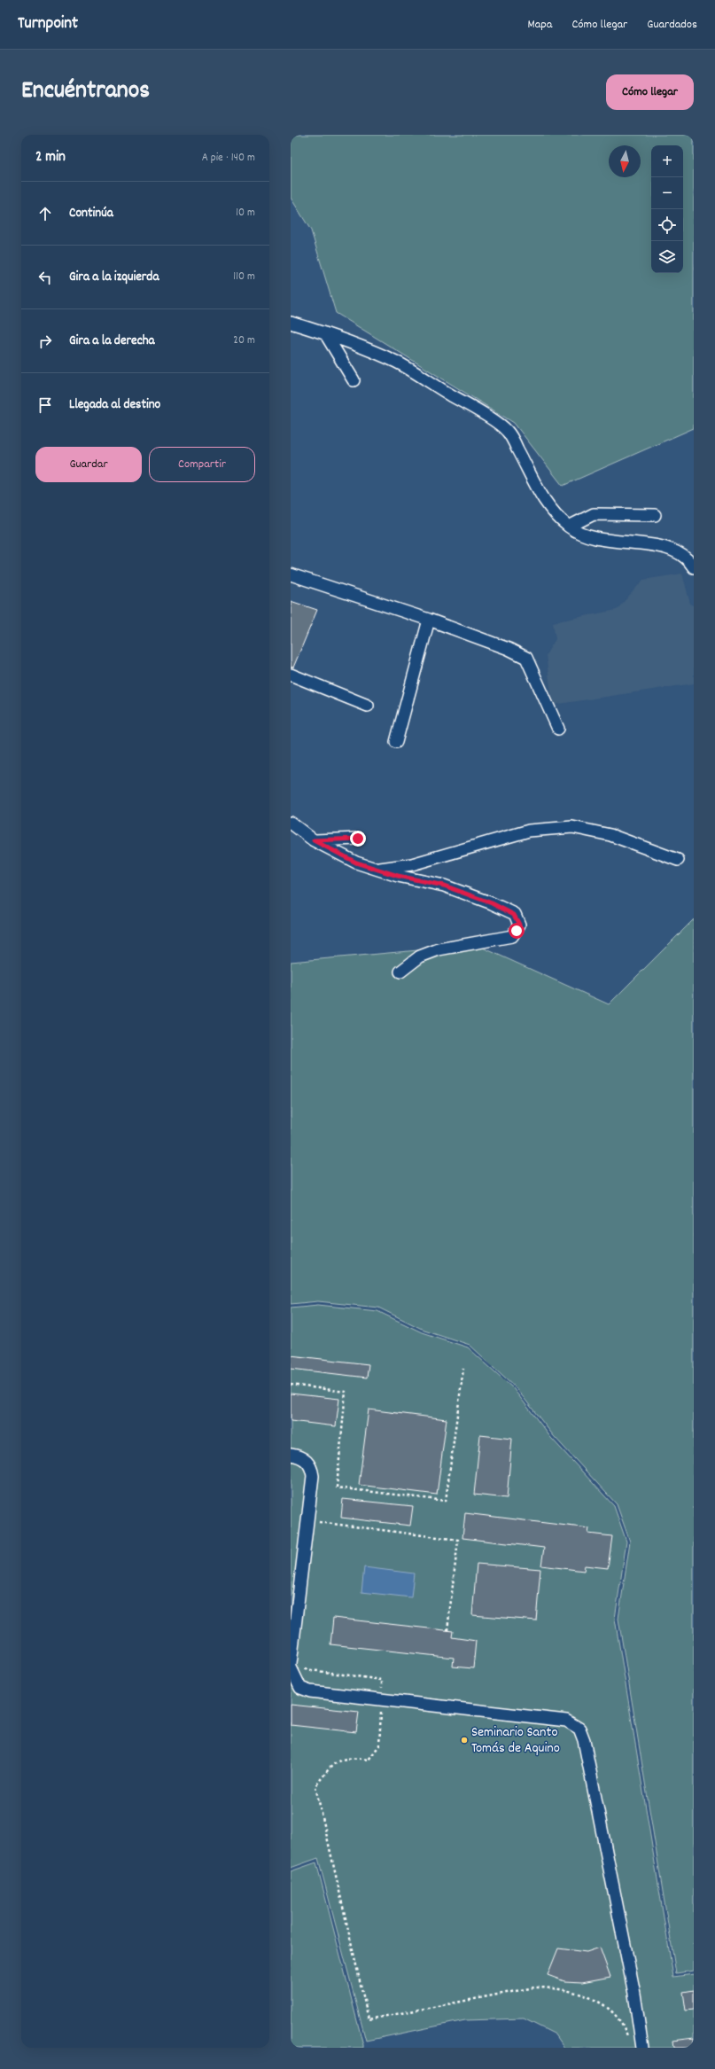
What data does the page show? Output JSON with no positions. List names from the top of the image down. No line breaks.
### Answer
{"places":["Seminario Santo Tomás de Aquino"],"north":"bottom","page":{"header":"Turnpoint","nav":["Mapa","Cómo llegar","Guardados"],"title":"Encuéntranos","buttons":["Cómo llegar",["Guardar","Compartir"]],"heading":["2 min","A pie · 140 m"],"map_buttons":["+","−"],"list":[["Continúa","10 m"],["Gira a la izquierda","110 m"],["Gira a la derecha","20 m"],"Llegada al destino"]}}
